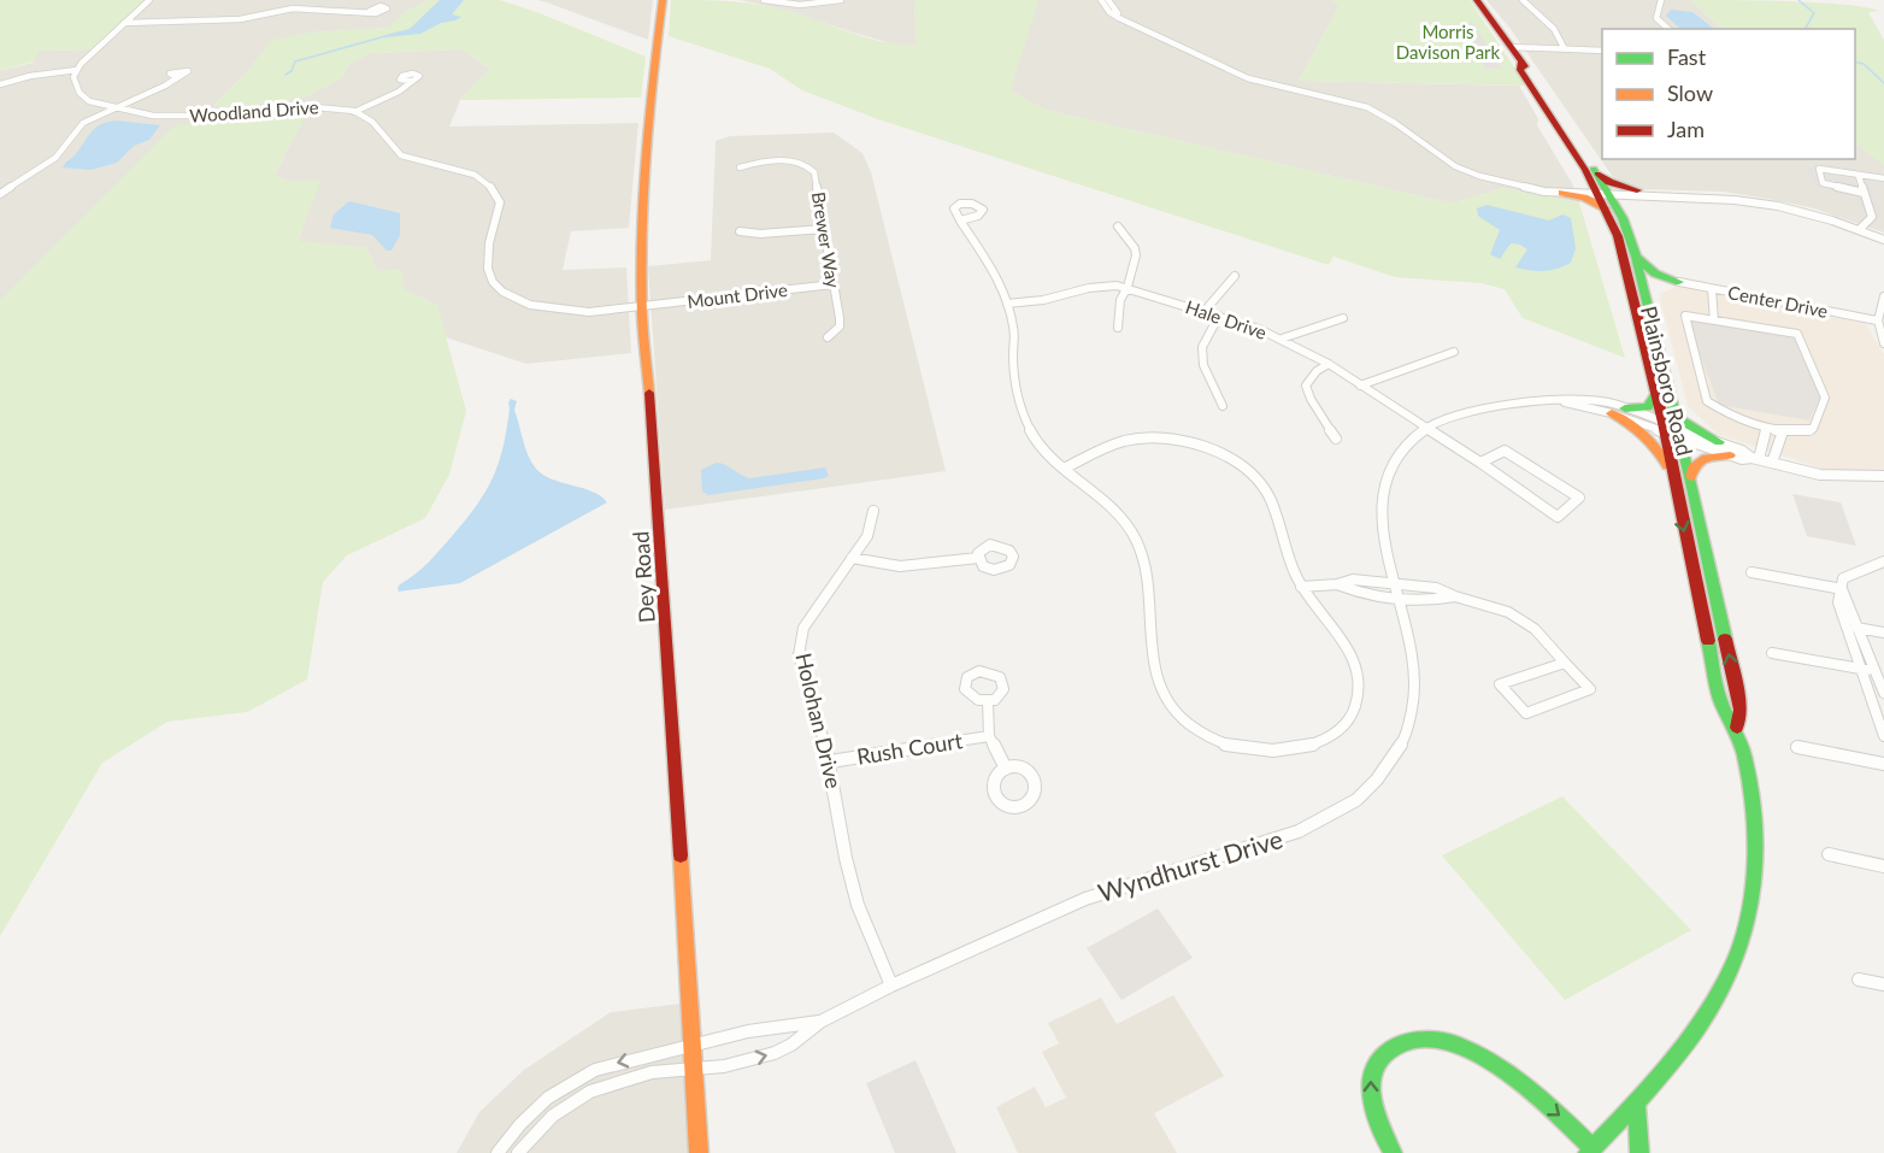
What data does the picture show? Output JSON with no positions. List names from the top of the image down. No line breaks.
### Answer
{"streets":{"street":["Woodland Drive","Brewer Way","Mount Drive","Center Drive","Hale Drive","Plainsboro Road","Dey Road","Holohan Drive","Rush Court","Wyndhurst Drive"]},"crossings":[["Woodland Drive","Mount Drive"],["Woodland Drive","Dey Road"],["Brewer Way","Mount Drive"],["Mount Drive","Dey Road"],["Hale Drive","Wyndhurst Drive"],["Plainsboro Road","Wyndhurst Drive"],["Dey Road","Wyndhurst Drive"],["Holohan Drive","Rush Court"],["Holohan Drive","Wyndhurst Drive"]],"parks":["Morris Davison Park"],"legend":["Fast","Slow","Jam"]}
